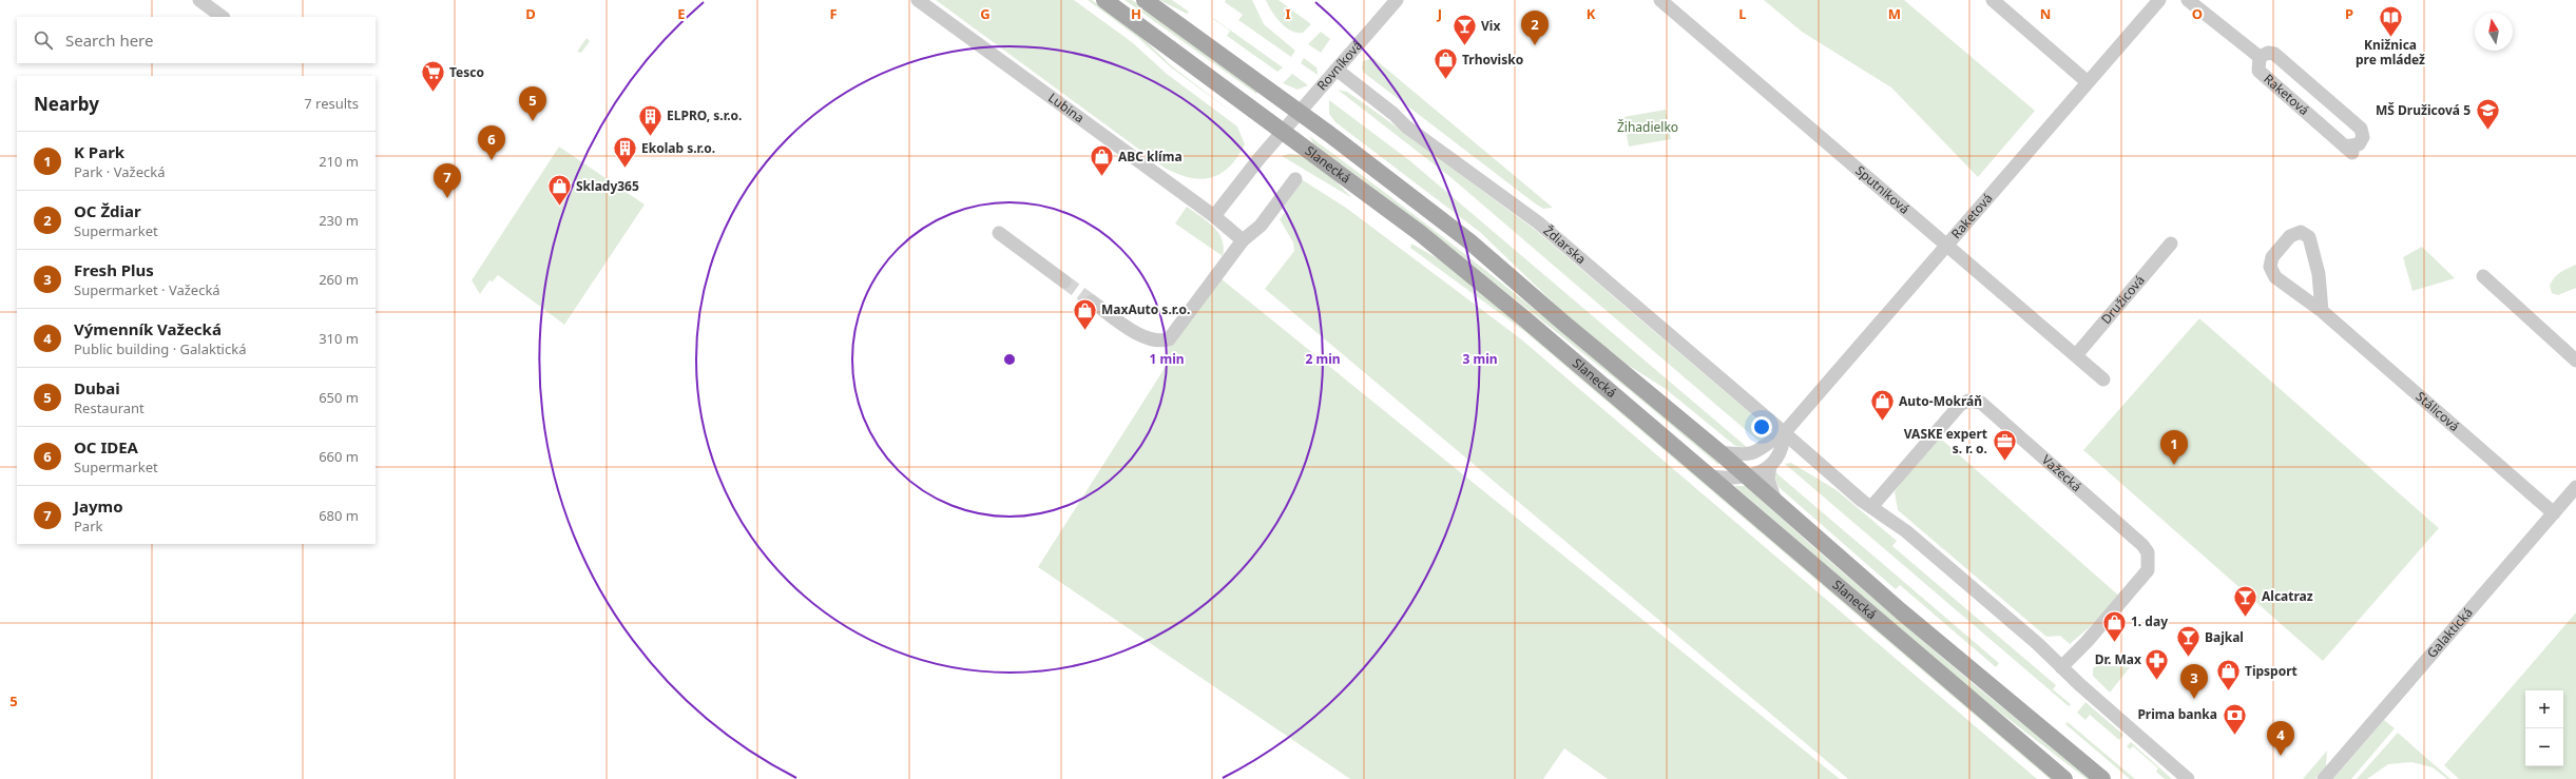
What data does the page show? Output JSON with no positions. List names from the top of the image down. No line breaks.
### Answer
{"streets":{"main road":["Slanecká"],"street":["Rovníková","Raketová","Lubina","Sputniková","Ždiarska","Družicová","Stálicová","Važecká","Galaktická"]},"crossings":[["Rovníková","Slanecká"],["Rovníková","Ždiarska"],["Raketová","Slanecká"],["Raketová","Sputniková"],["Raketová","Ždiarska"],["Sputniková","Družicová"],["Stálicová","Galaktická"]],"parks":["Žihadielko"],"places":{"library":["Knižnica pre mládež"],"bar":["Vix","Alcatraz","Bajkal"],"shop":["Trhovisko","ABC klíma","Sklady365","MaxAuto s.r.o.","Auto-Mokráň","1. day","Tipsport"],"supermarket":["Tesco"],"school or university":["MŠ Družicová 5"],"building":["ELPRO, s.r.o.","Ekolab s.r.o."],"office":["VASKE expert s. r. o."],"pharmacy":["Dr. Max"],"bank":["Prima banka"]},"north":"top","page":{"pins":["2","5","6","7","1","3","4"],"search":"Search here","heading":["Nearby","7 results"],"list":[{"mark":"1","name":"K Park","note":"Park · Važecká","value":"210 m"},{"mark":"2","name":"OC Ždiar","note":"Supermarket","value":"230 m"},{"mark":"3","name":"Fresh Plus","note":"Supermarket · Važecká","value":"260 m"},{"mark":"4","name":"Výmenník Važecká","note":"Public building · Galaktická","value":"310 m"},{"mark":"5","name":"Dubai","note":"Restaurant","value":"650 m"},{"mark":"6","name":"OC IDEA","note":"Supermarket","value":"660 m"},{"mark":"7","name":"Jaymo","note":"Park","value":"680 m"}],"map_buttons":["+","−"]},"grid":{"columns":["D","E","F","G","H","I","J","K","L","M","N","O","P"],"rows":["5"]},"rings":["1 min","2 min","3 min"]}
